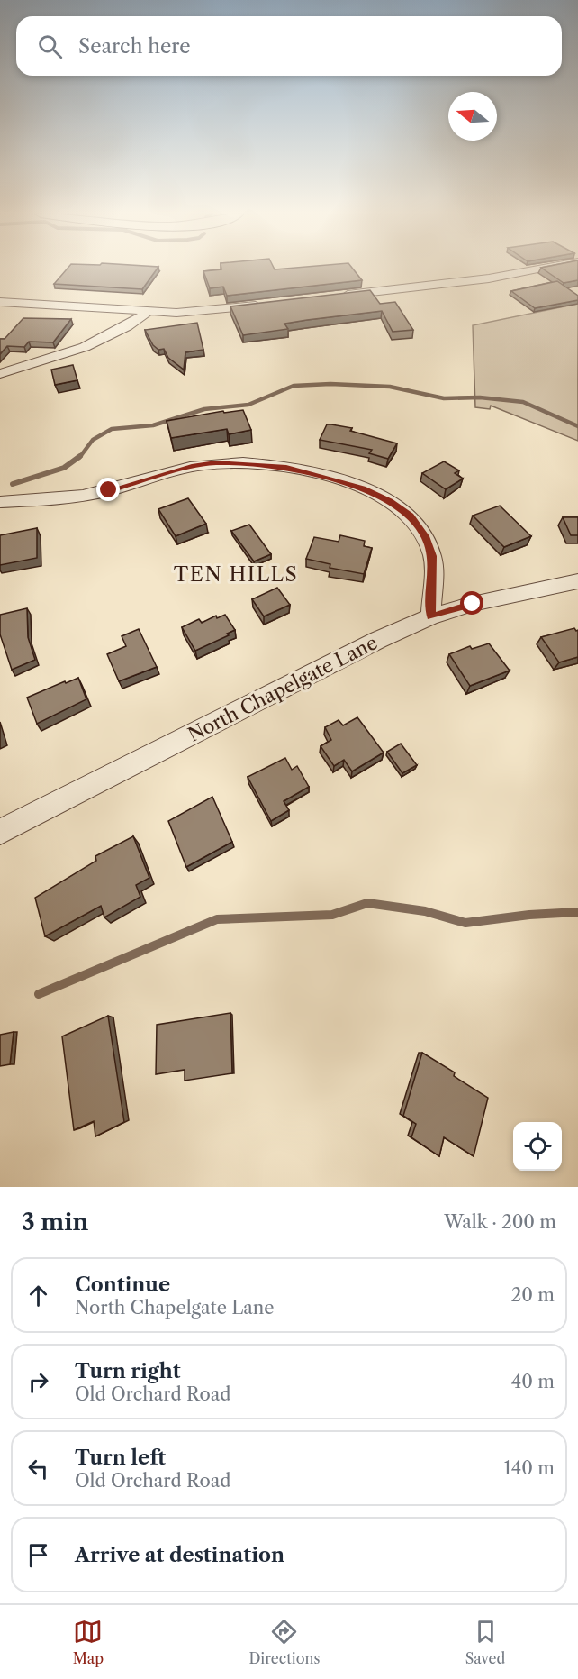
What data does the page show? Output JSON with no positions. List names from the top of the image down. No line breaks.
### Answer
{"streets":{"street":["North Chapelgate Lane"]},"districts":["TEN HILLS"],"north":"left","page":{"search":"Search here","heading":["3 min","Walk · 200 m"],"list":[["Continue","North Chapelgate Lane","20 m"],["Turn right","Old Orchard Road","40 m"],["Turn left","Old Orchard Road","140 m"],"Arrive at destination"],"nav":["Map","Directions","Saved"]}}
